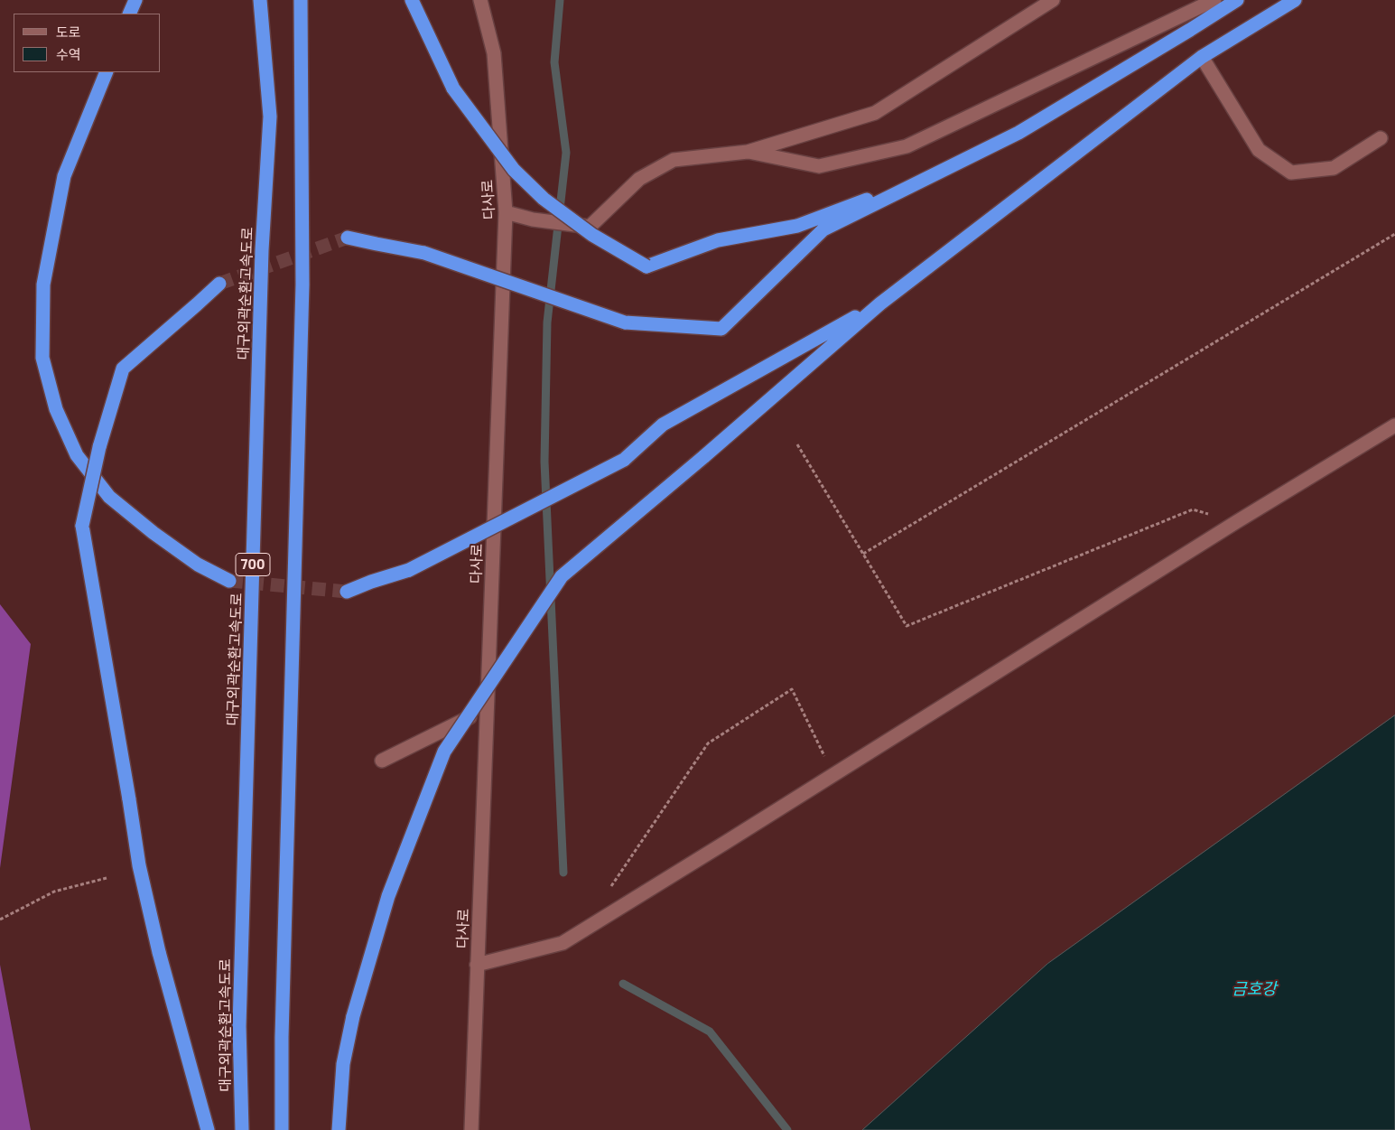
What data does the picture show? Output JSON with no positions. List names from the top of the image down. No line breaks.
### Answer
{"streets":{"highway":["대구외곽순환고속도로","700"],"street":["다사로"]},"water":["금호강"],"legend":["도로","수역"]}
